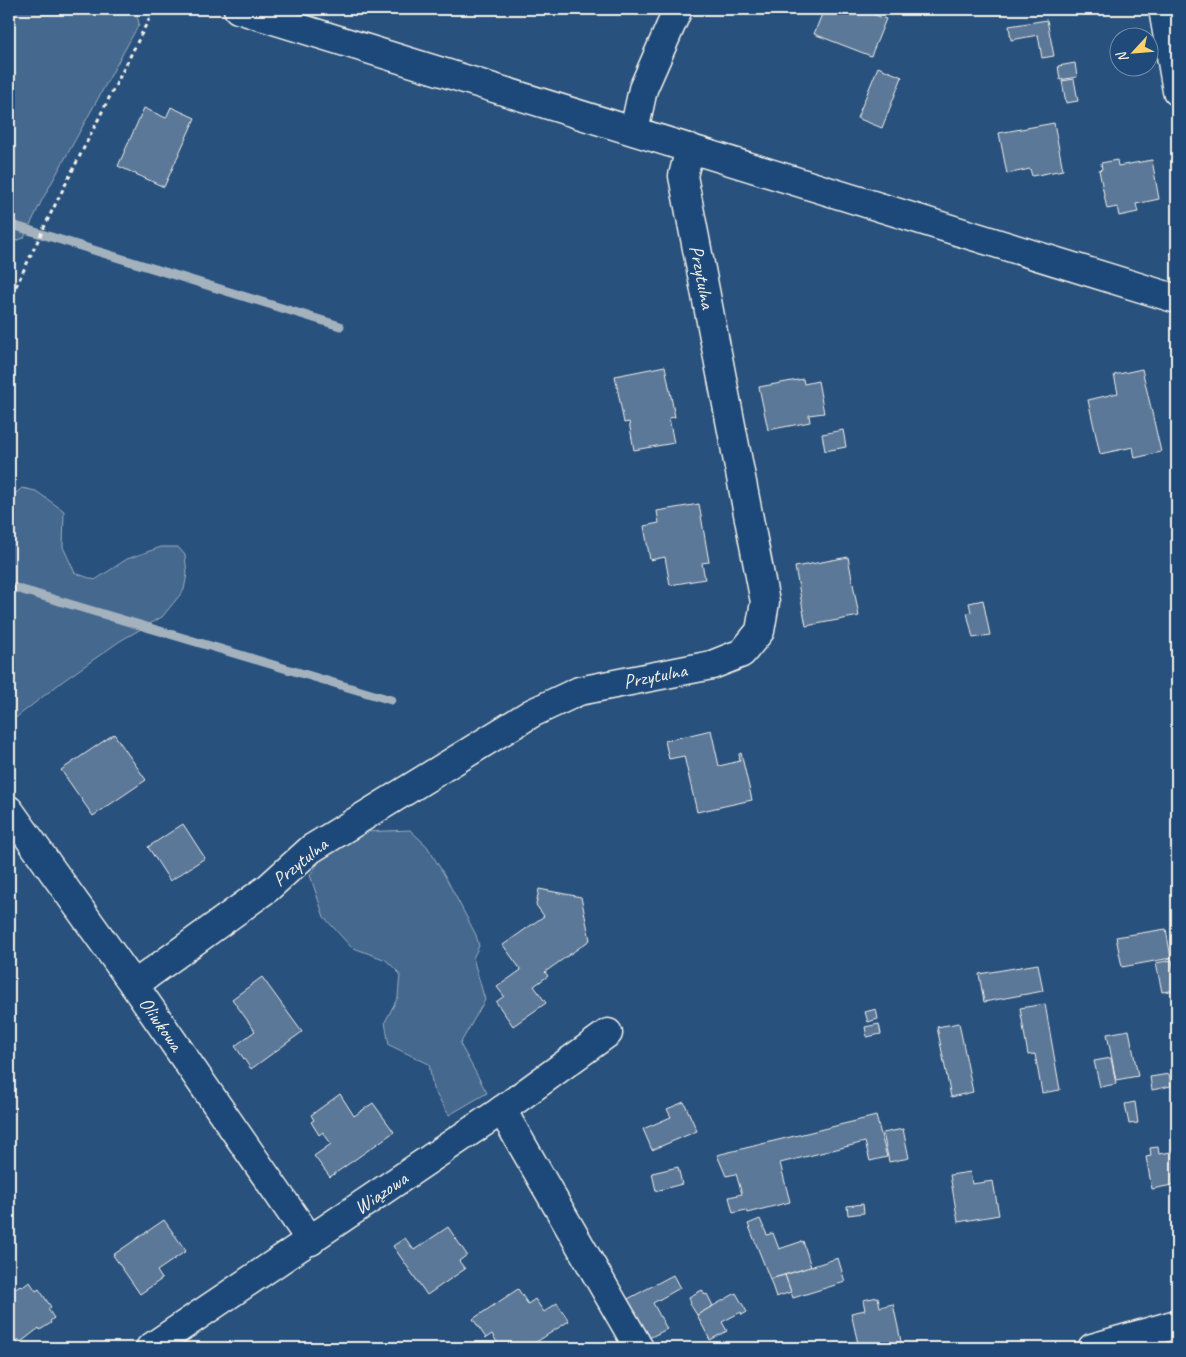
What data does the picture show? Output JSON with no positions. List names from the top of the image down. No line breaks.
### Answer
{"streets":{"street":["Przytulna","Oliwkowa","Wiązowa"]},"crossings":[["Przytulna","Oliwkowa"],["Oliwkowa","Wiązowa"]],"north":"bottom left"}
